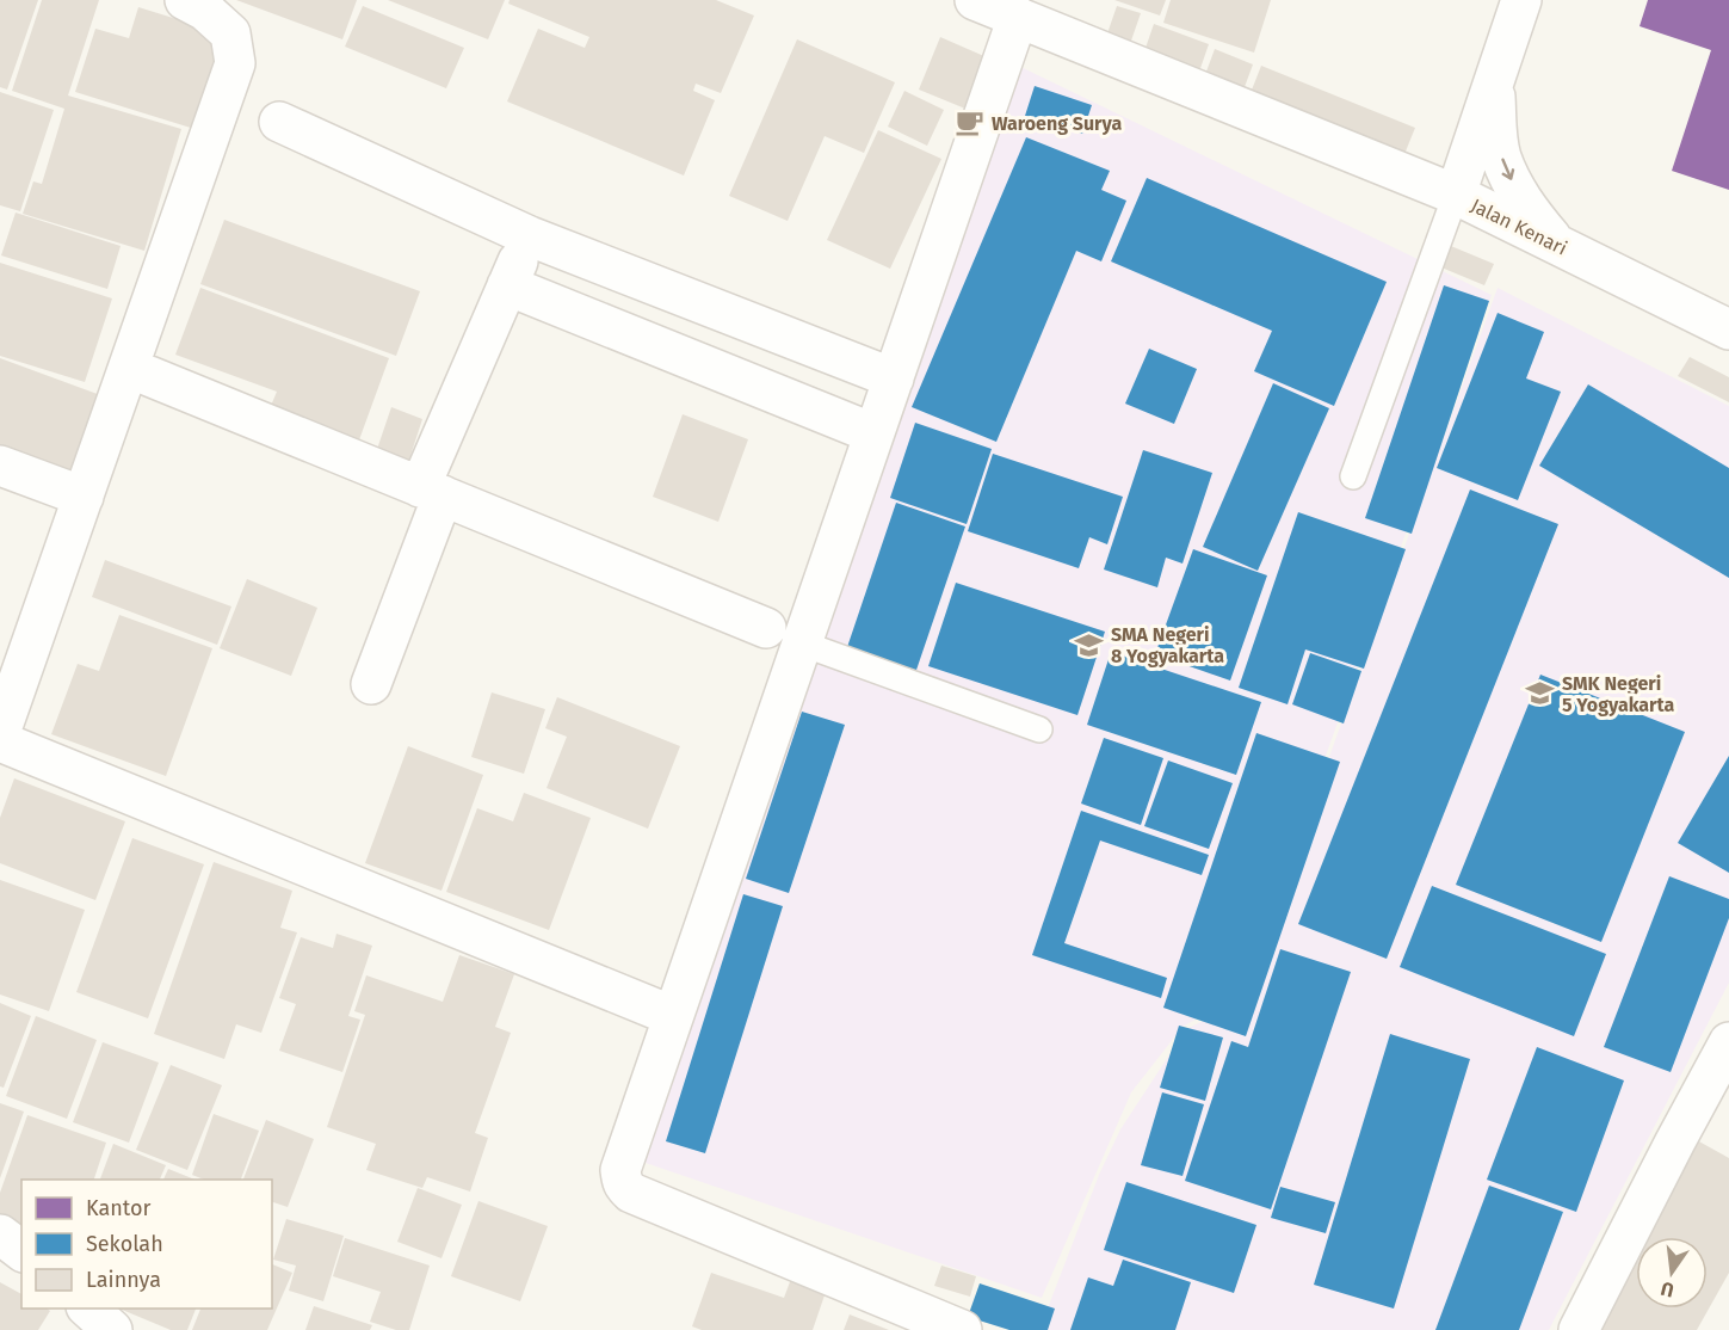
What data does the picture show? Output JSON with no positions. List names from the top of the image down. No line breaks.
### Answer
{"streets":{"street":["Jalan Kenari"]},"places":{"cafe":["Waroeng Surya"],"school or university":["SMA Negeri 8 Yogyakarta","SMK Negeri 5 Yogyakarta"]},"legend":["Kantor","Sekolah","Lainnya"],"north":"bottom"}
